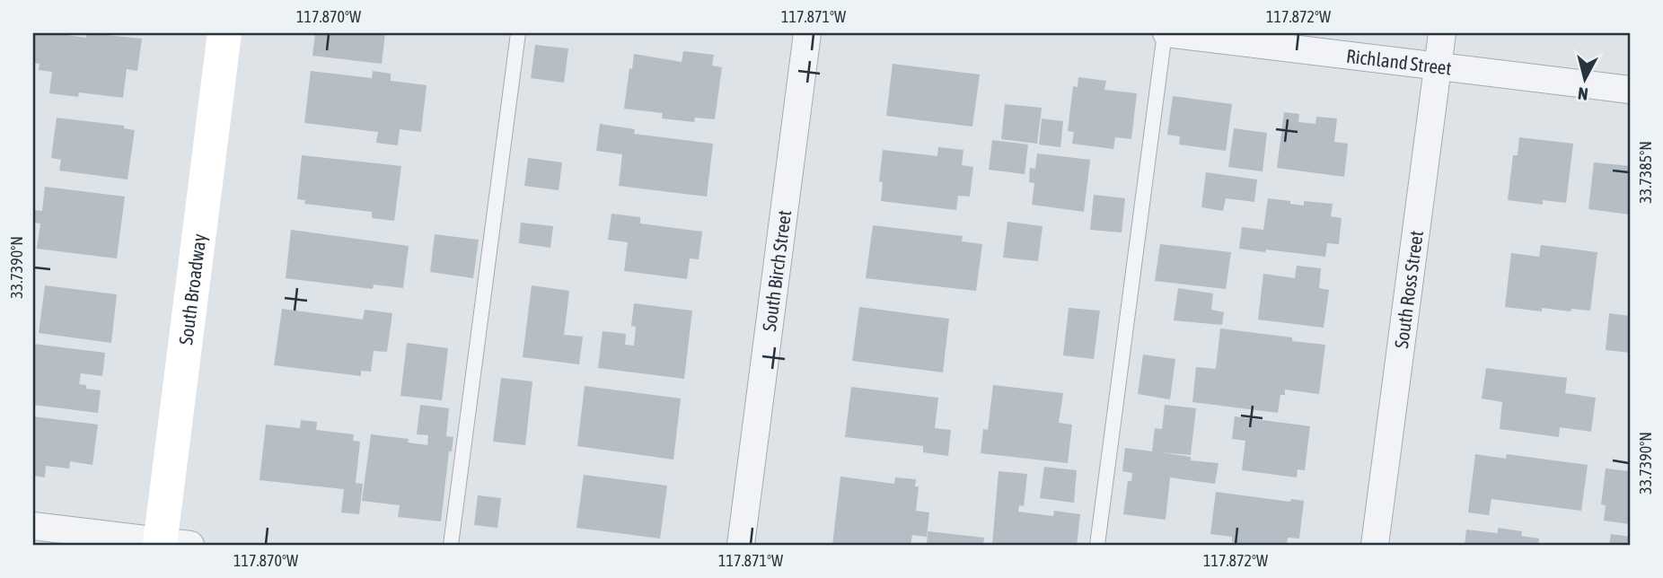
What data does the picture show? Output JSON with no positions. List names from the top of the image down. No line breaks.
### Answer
{"streets":{"street":["Richland Street","South Birch Street","South Broadway","South Ross Street"]},"crossings":[["Richland Street","South Ross Street"]],"north":"bottom","coordinates":["117.870°W","117.871°W","117.872°W","33.7385°N","33.7390°N"]}
